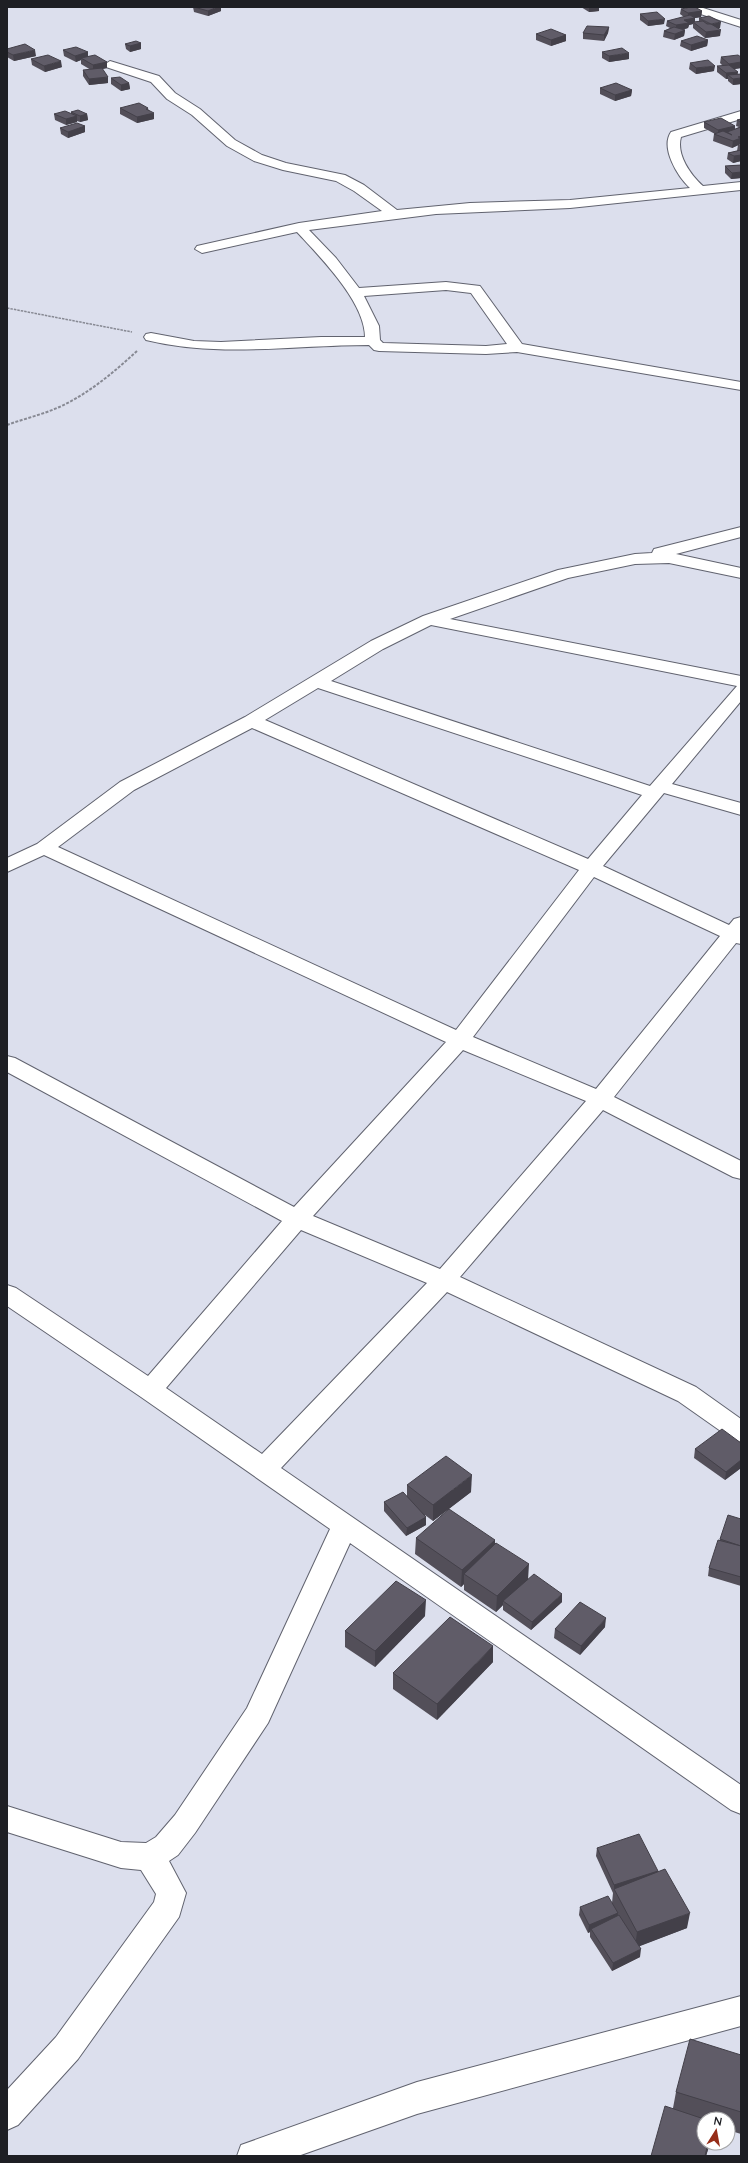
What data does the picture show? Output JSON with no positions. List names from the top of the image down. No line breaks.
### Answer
{"north":"top"}
